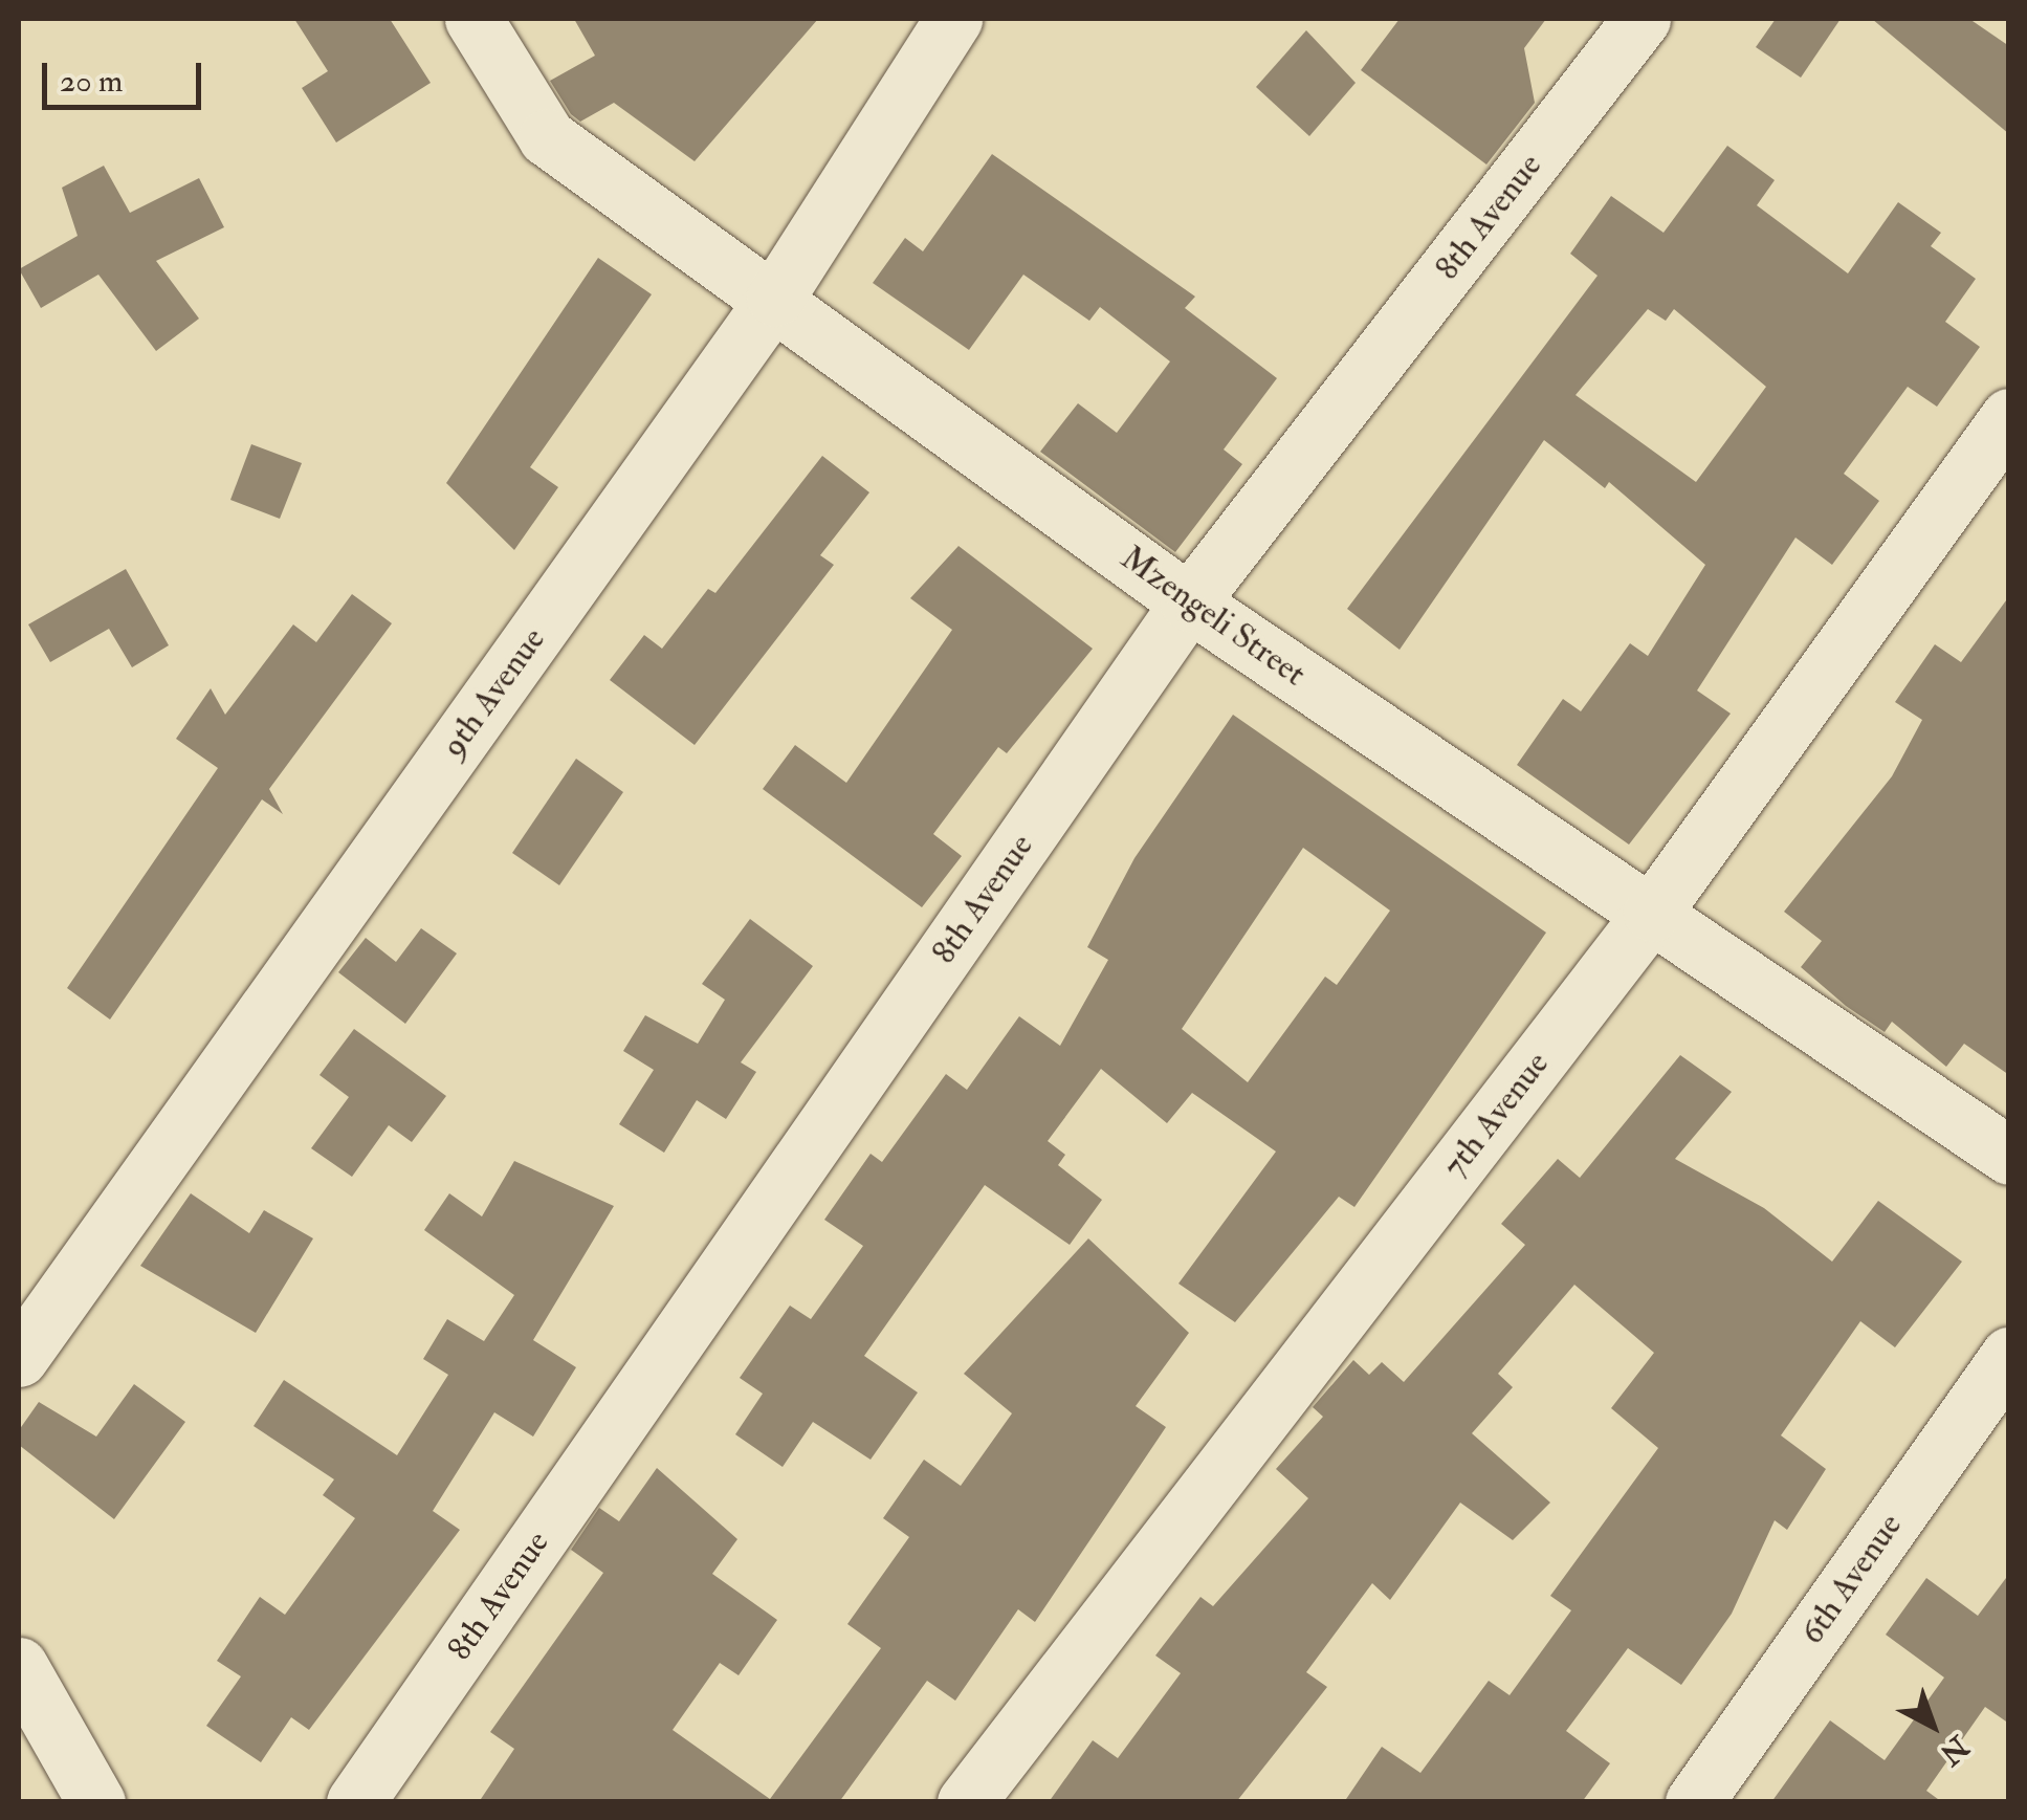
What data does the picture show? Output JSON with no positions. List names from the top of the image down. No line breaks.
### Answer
{"streets":{"street":["8th Avenue","Mzengeli Street","9th Avenue","7th Avenue","6th Avenue"]},"crossings":[["8th Avenue","Mzengeli Street"],["Mzengeli Street","9th Avenue"],["Mzengeli Street","7th Avenue"]],"scale_bar":"20 m","north":"bottom right"}
